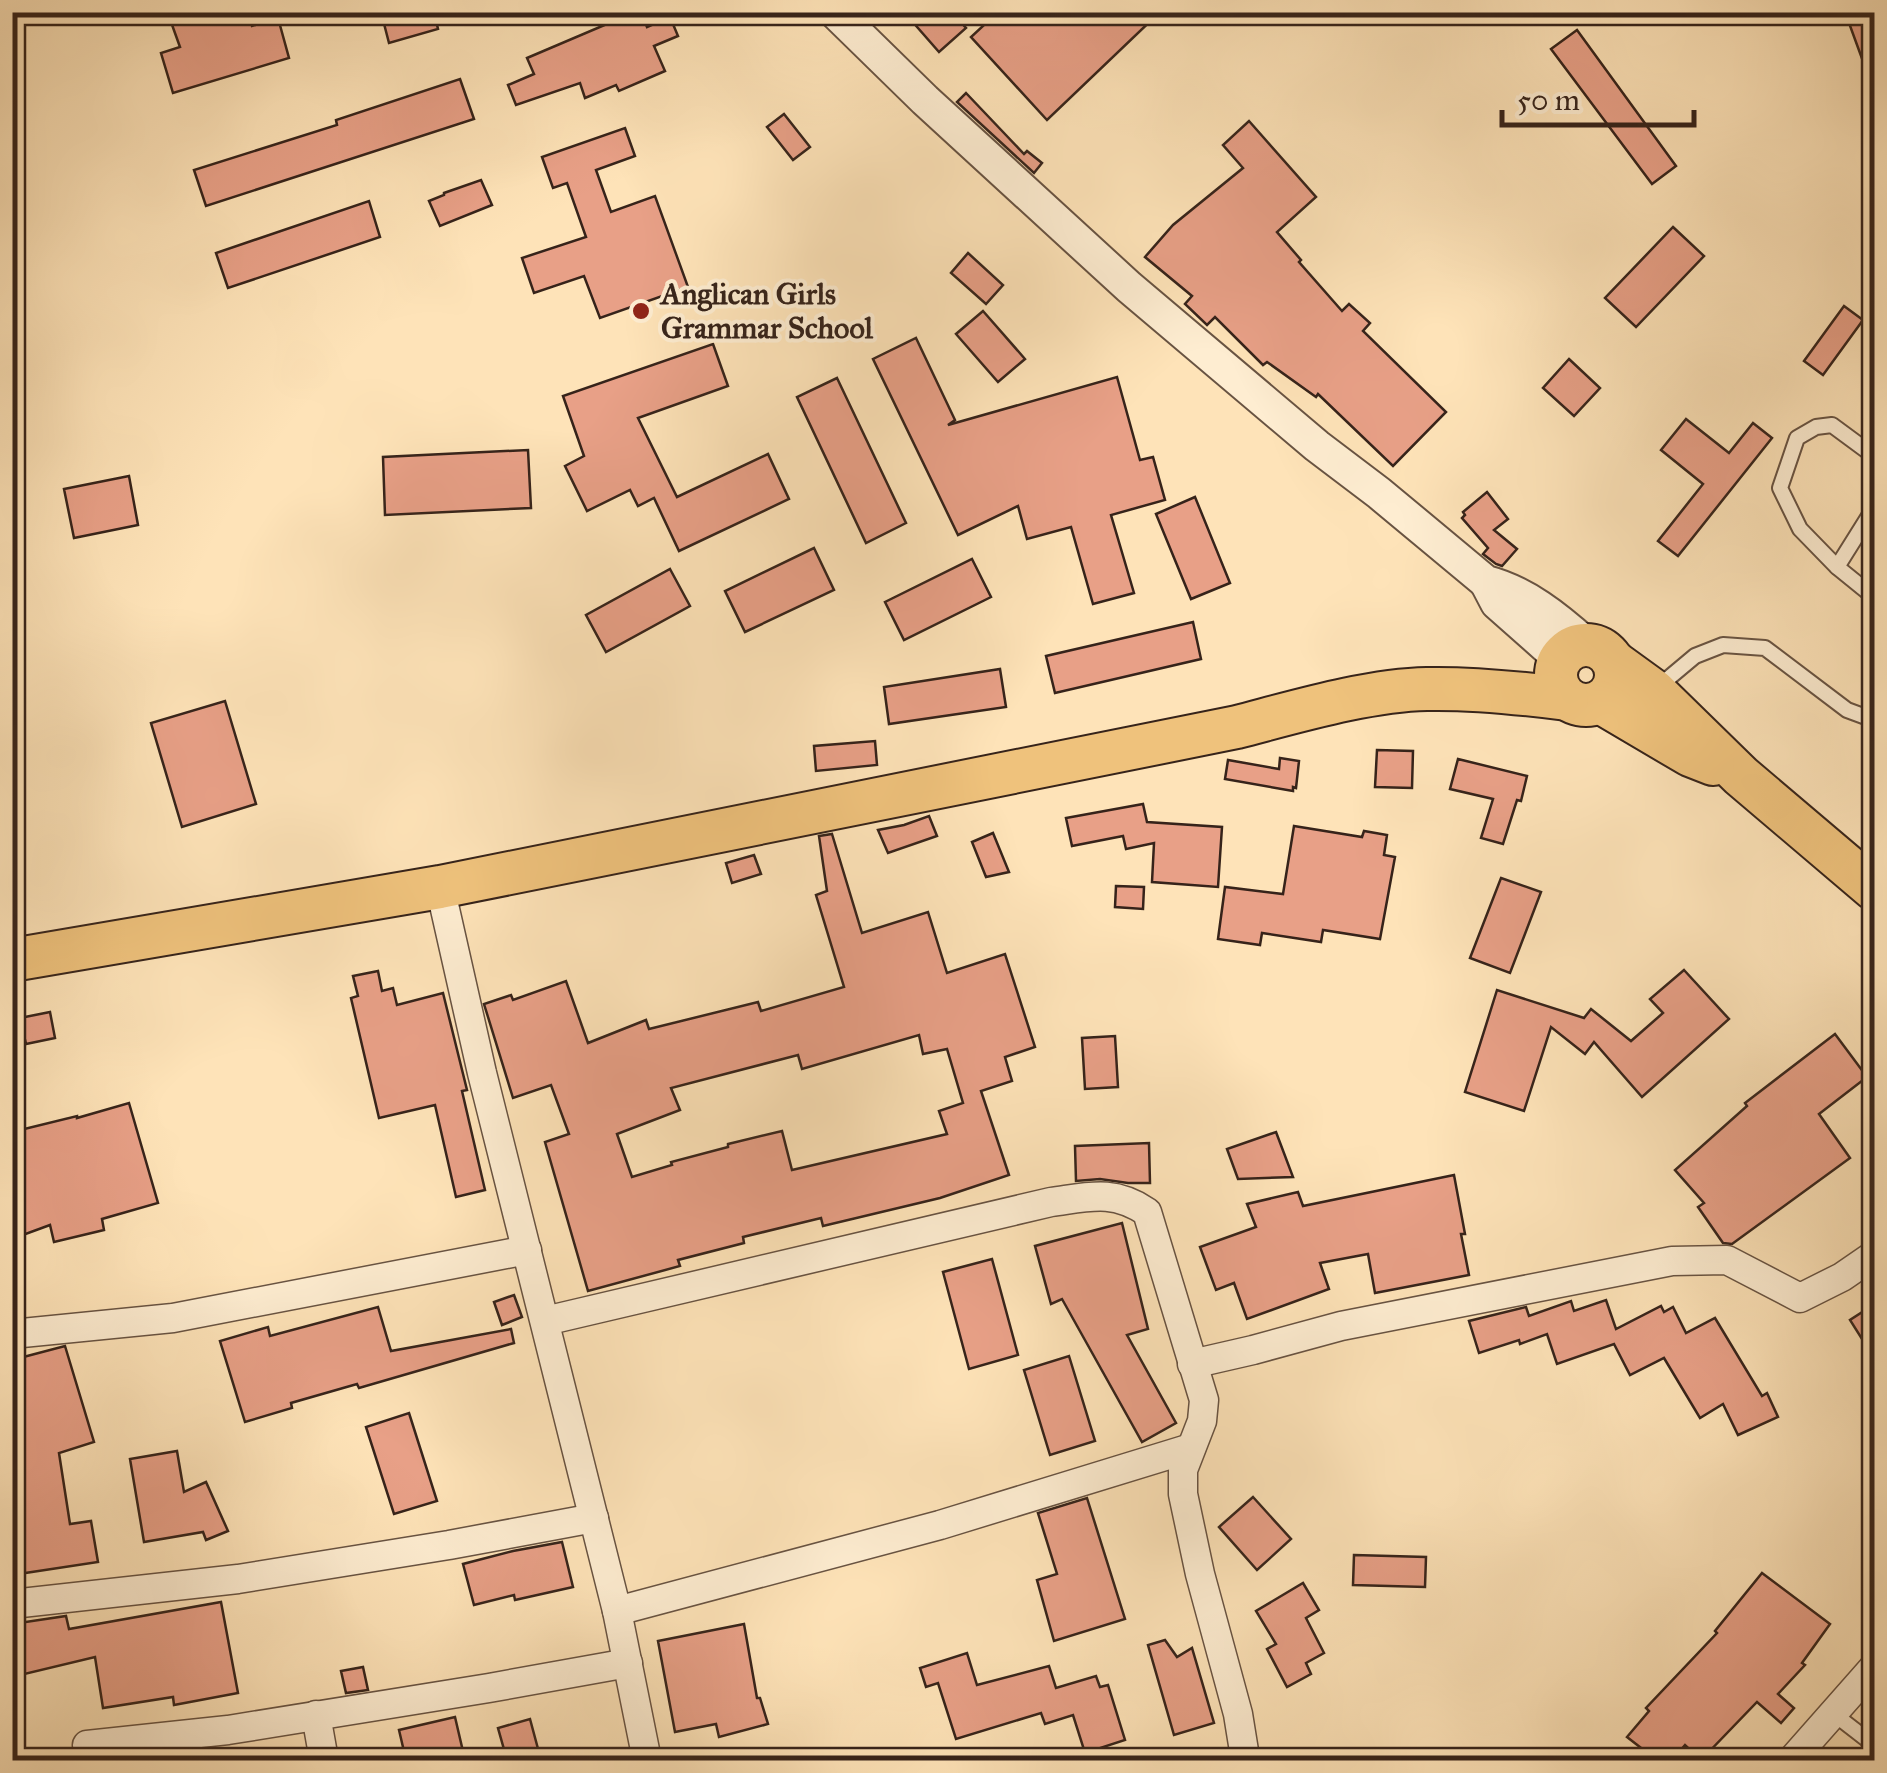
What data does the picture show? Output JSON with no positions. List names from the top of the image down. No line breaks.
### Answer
{"places":["Anglican Girls Grammar School"],"scale_bar":"50 m"}
